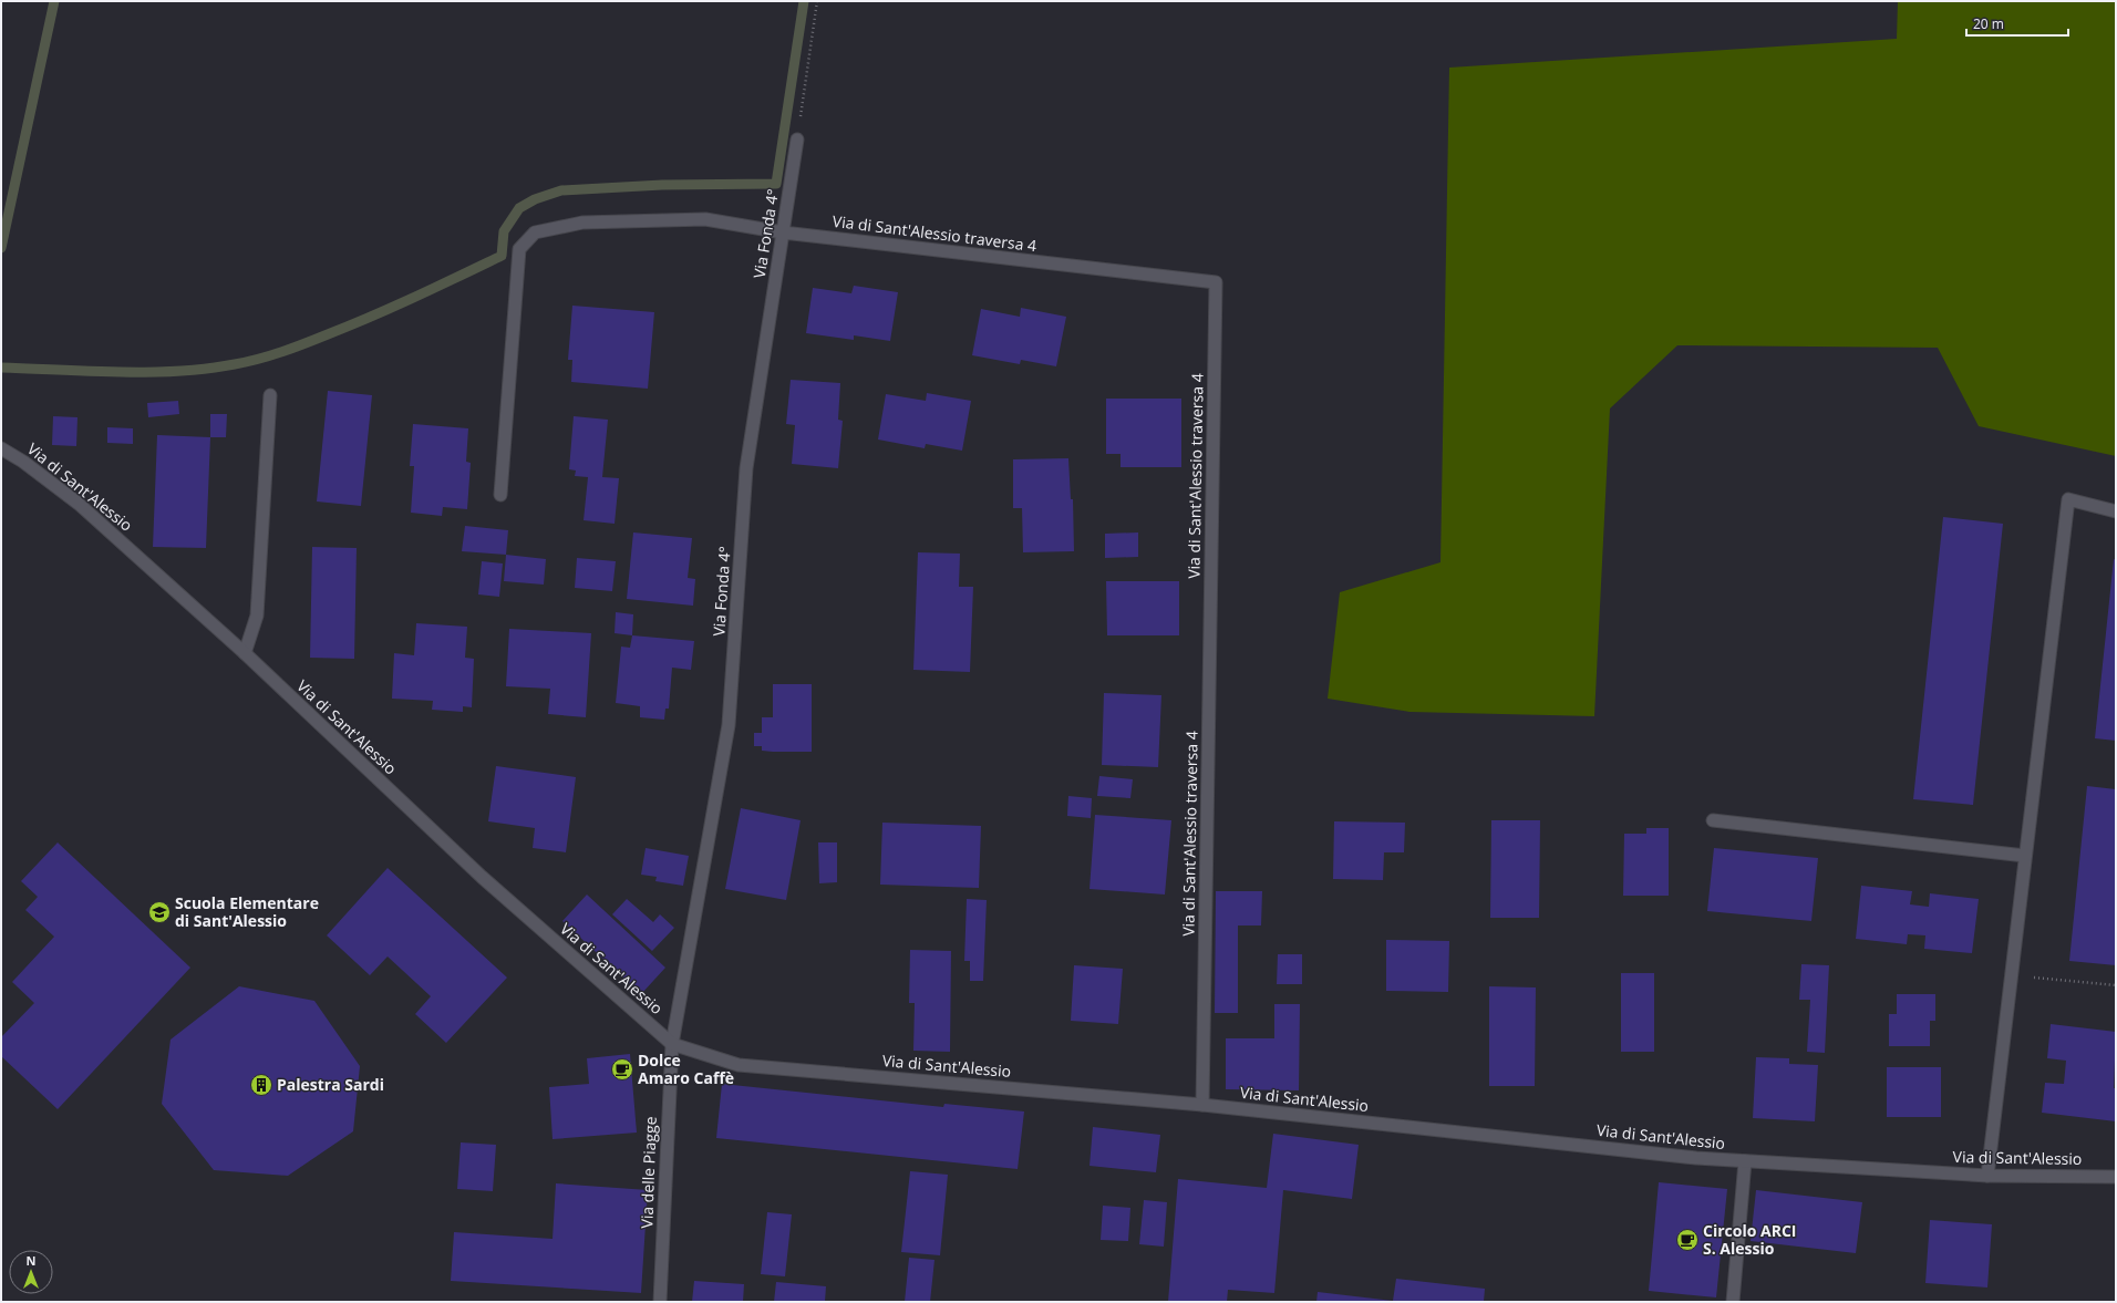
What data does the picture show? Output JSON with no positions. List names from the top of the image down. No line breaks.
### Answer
{"streets":{"street":["Via Fonda 4°","Via di Sant'Alessio traversa 4","Via di Sant'Alessio","Via delle Piagge"]},"crossings":[["Via Fonda 4°","Via di Sant'Alessio traversa 4"],["Via Fonda 4°","Via di Sant'Alessio"],["Via Fonda 4°","Via delle Piagge"],["Via di Sant'Alessio traversa 4","Via di Sant'Alessio"],["Via di Sant'Alessio","Via delle Piagge"]],"places":{"school or university":["Scuola Elementare di Sant'Alessio"],"cafe":["Dolce Amaro Caffè","Circolo ARCI S. Alessio"],"building":["Palestra Sardi"]},"scale_bar":"20 m","north":"top"}
